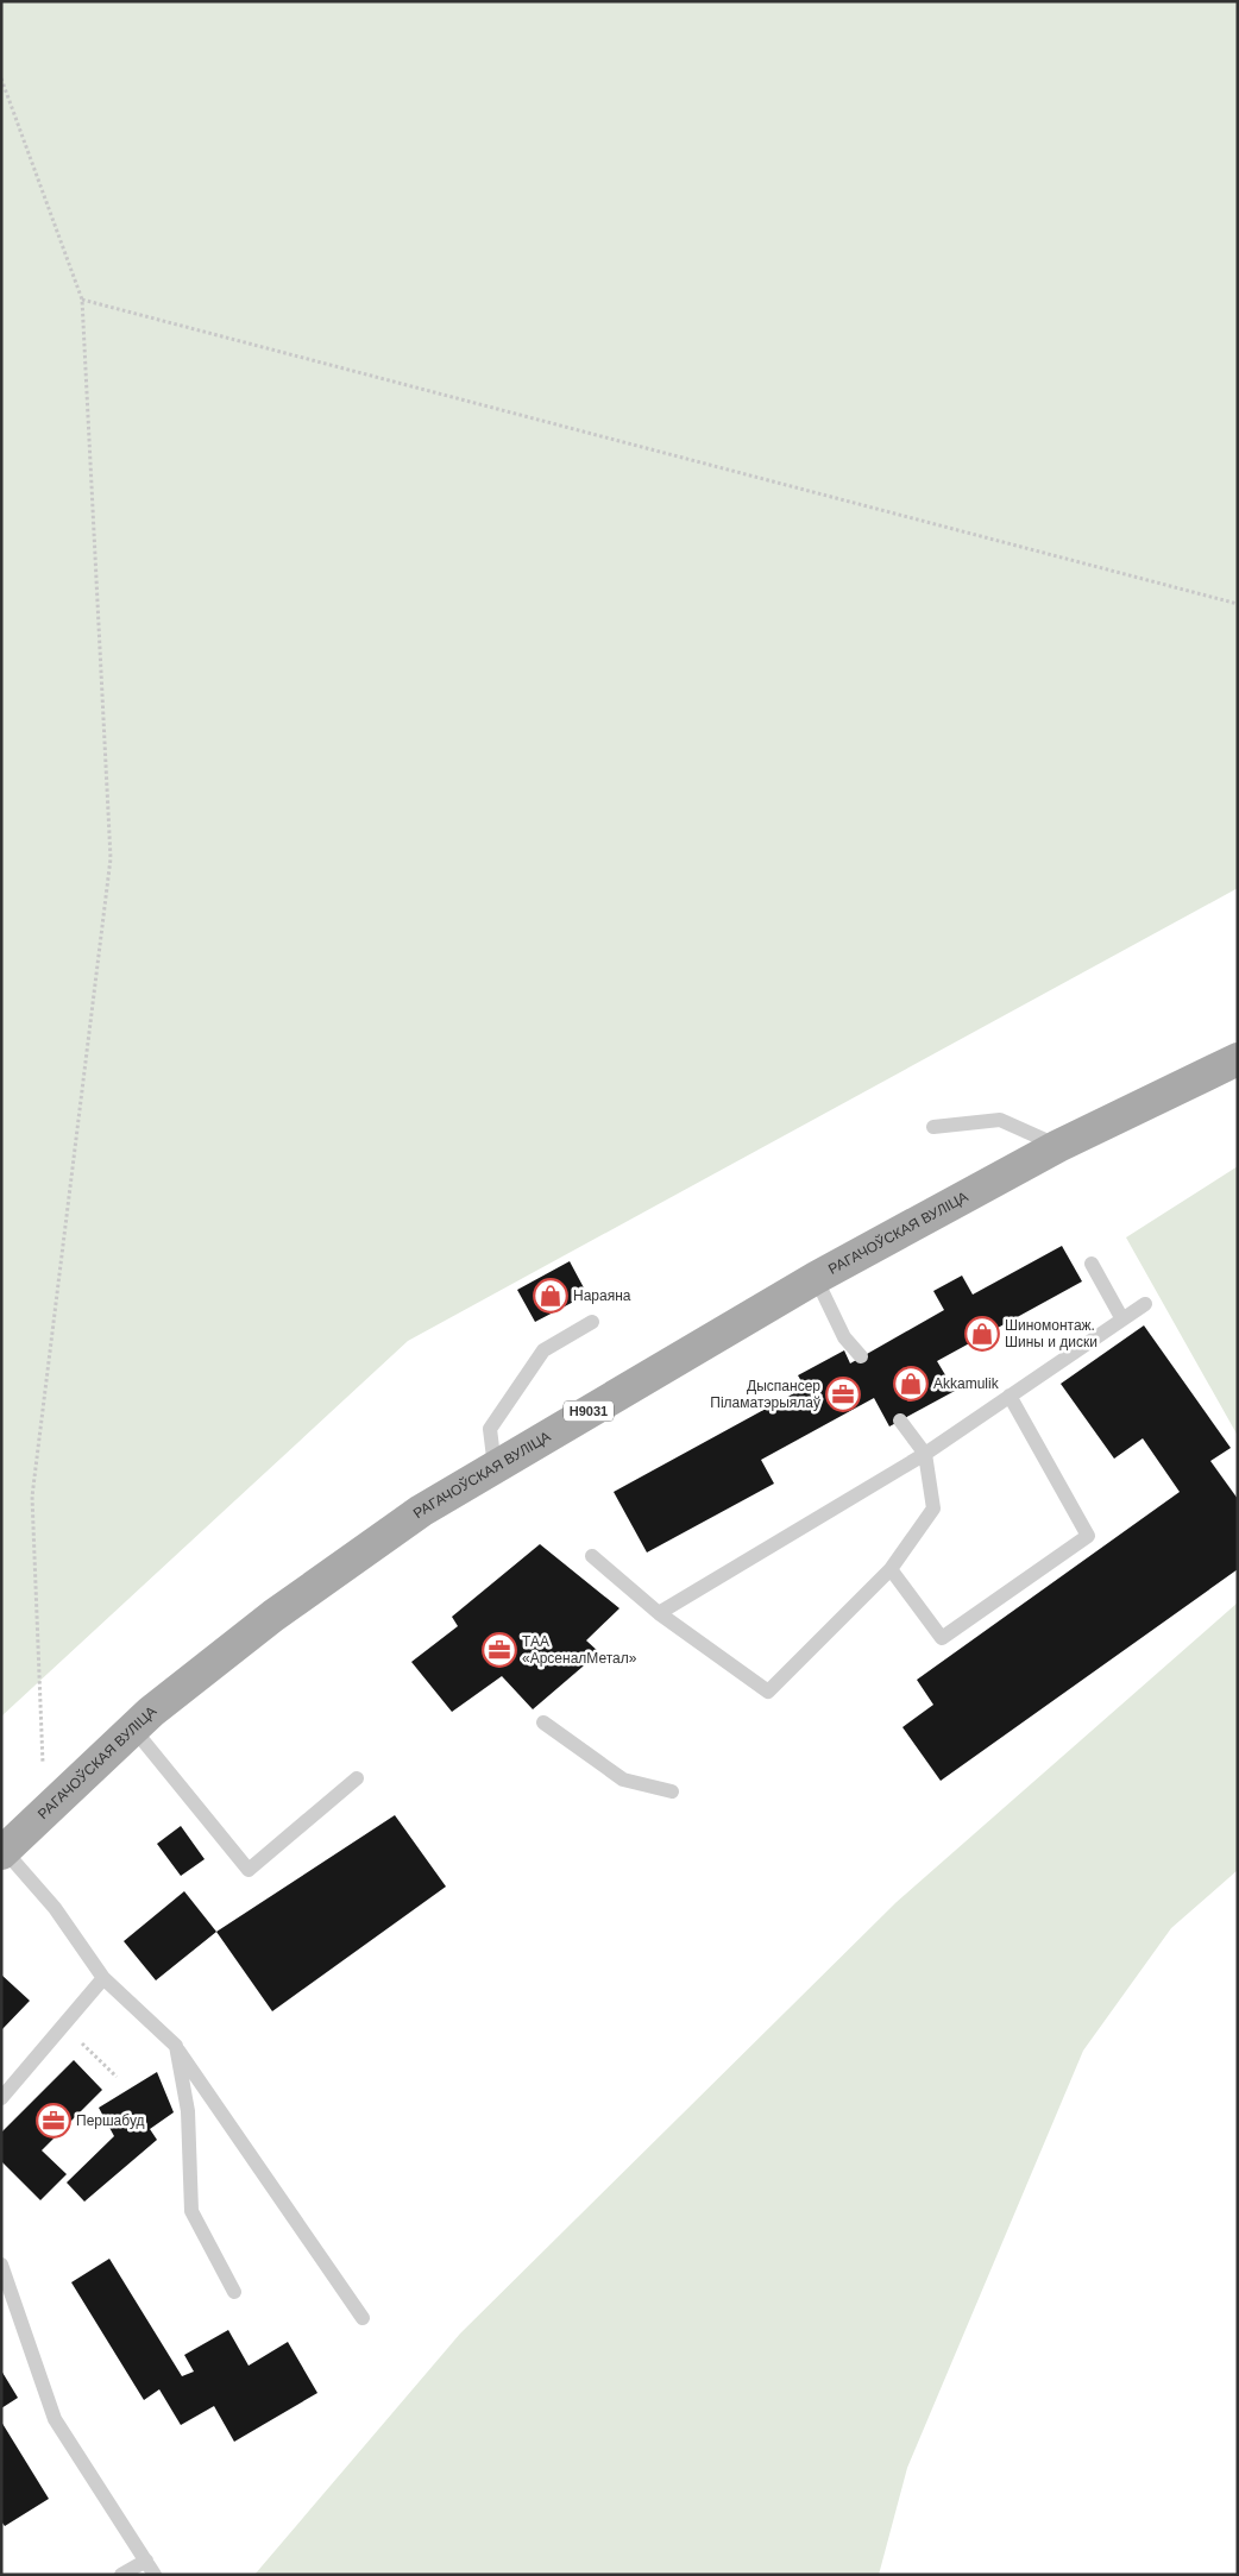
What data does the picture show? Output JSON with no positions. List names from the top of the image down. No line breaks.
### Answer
{"streets":{"main road":["РАГАЧОЎСКАЯ ВУЛІЦА","Н9031"]},"places":{"shop":["Нараяна","Шиномонтаж. Шины и диски","Akkamulik"],"office":["Дыспансер Піламатэрыялаў","ТАА «АрсеналМетал»","Першабуд"]}}
